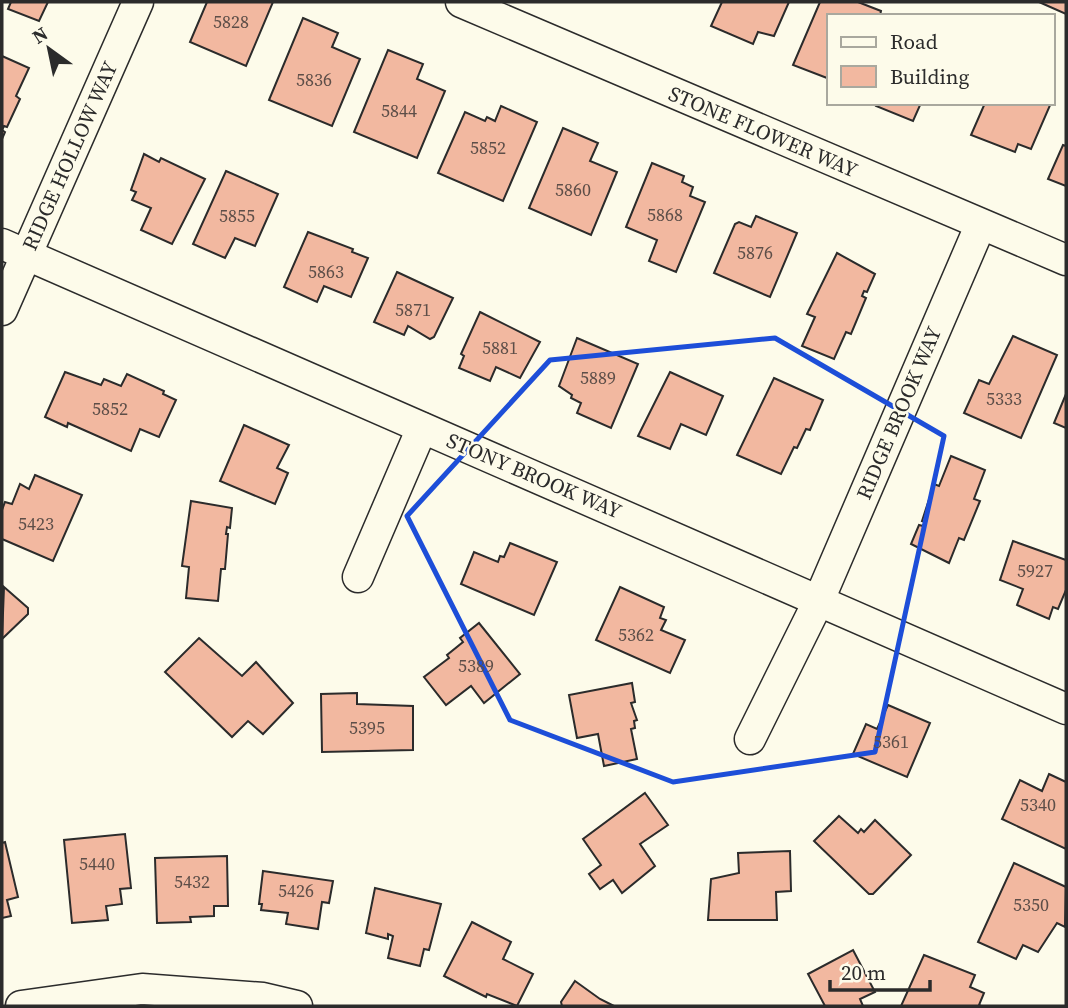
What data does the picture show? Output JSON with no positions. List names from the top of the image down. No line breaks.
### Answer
{"streets":{"street":["STONE FLOWER WAY","RIDGE HOLLOW WAY","RIDGE BROOK WAY","STONY BROOK WAY"]},"crossings":[["STONE FLOWER WAY","RIDGE BROOK WAY"],["RIDGE HOLLOW WAY","STONY BROOK WAY"],["RIDGE BROOK WAY","STONY BROOK WAY"]],"house_numbers":["5828","5836","5844","5852","5860","5868","5855","5876","5863","5871","5881","5889","5333","5852","5423","5927","5362","5389","5395","5361","5340","5440","5432","5426","5350"],"legend":["Road","Building"],"scale_bar":"20 m","north":"top left"}
